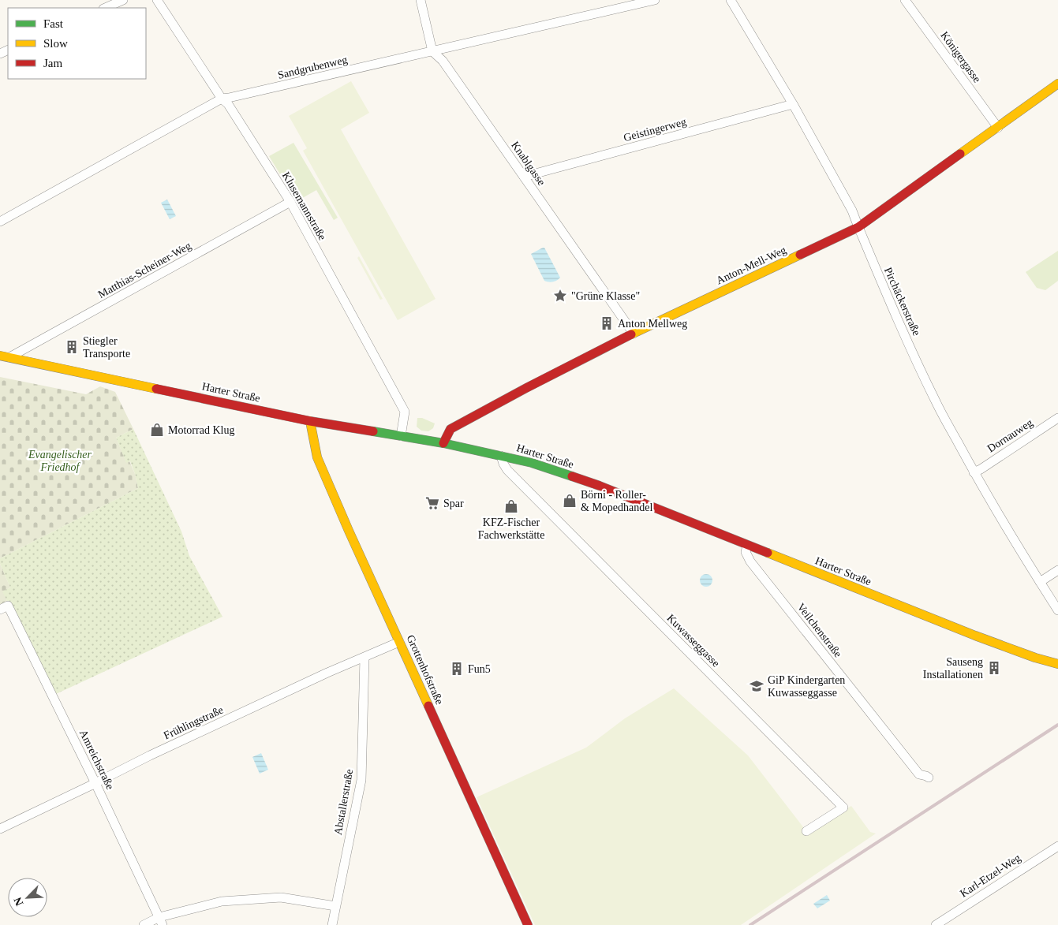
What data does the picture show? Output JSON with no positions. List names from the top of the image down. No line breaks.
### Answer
{"streets":{"main road":["Anton-Mell-Weg","Harter Straße","Grottenhofstraße"],"street":["Königergasse","Sandgrubenweg","Geistingerweg","Knablgasse","Klusemannstraße","Matthias-Scheiner-Weg","Pirchäckerstraße","Dornauweg","Veilchenstraße","Kuwasseggasse","Frühlingstraße","Amreichstraße","Abstallerstraße","Karl-Etzel-Weg"]},"crossings":[["Königergasse","Anton-Mell-Weg"],["Sandgrubenweg","Knablgasse"],["Sandgrubenweg","Klusemannstraße"],["Geistingerweg","Knablgasse"],["Geistingerweg","Pirchäckerstraße"],["Knablgasse","Anton-Mell-Weg"],["Klusemannstraße","Matthias-Scheiner-Weg"],["Klusemannstraße","Harter Straße"],["Anton-Mell-Weg","Pirchäckerstraße"],["Anton-Mell-Weg","Harter Straße"],["Matthias-Scheiner-Weg","Harter Straße"],["Pirchäckerstraße","Dornauweg"],["Harter Straße","Veilchenstraße"],["Harter Straße","Kuwasseggasse"],["Harter Straße","Grottenhofstraße"],["Grottenhofstraße","Frühlingstraße"],["Frühlingstraße","Amreichstraße"],["Frühlingstraße","Abstallerstraße"]],"parks":["Evangelischer Friedhof"],"places":{"place":["\"Grüne Klasse\""],"building":["Anton Mellweg","Stiegler Transporte","Sauseng Installationen","Fun5"],"shop":["Motorrad Klug","Börni - Roller- & Mopedhandel","KFZ-Fischer Fachwerkstätte"],"supermarket":["Spar"],"school or university":["GiP Kindergarten Kuwasseggasse"]},"legend":["Fast","Slow","Jam"],"north":"bottom left"}
